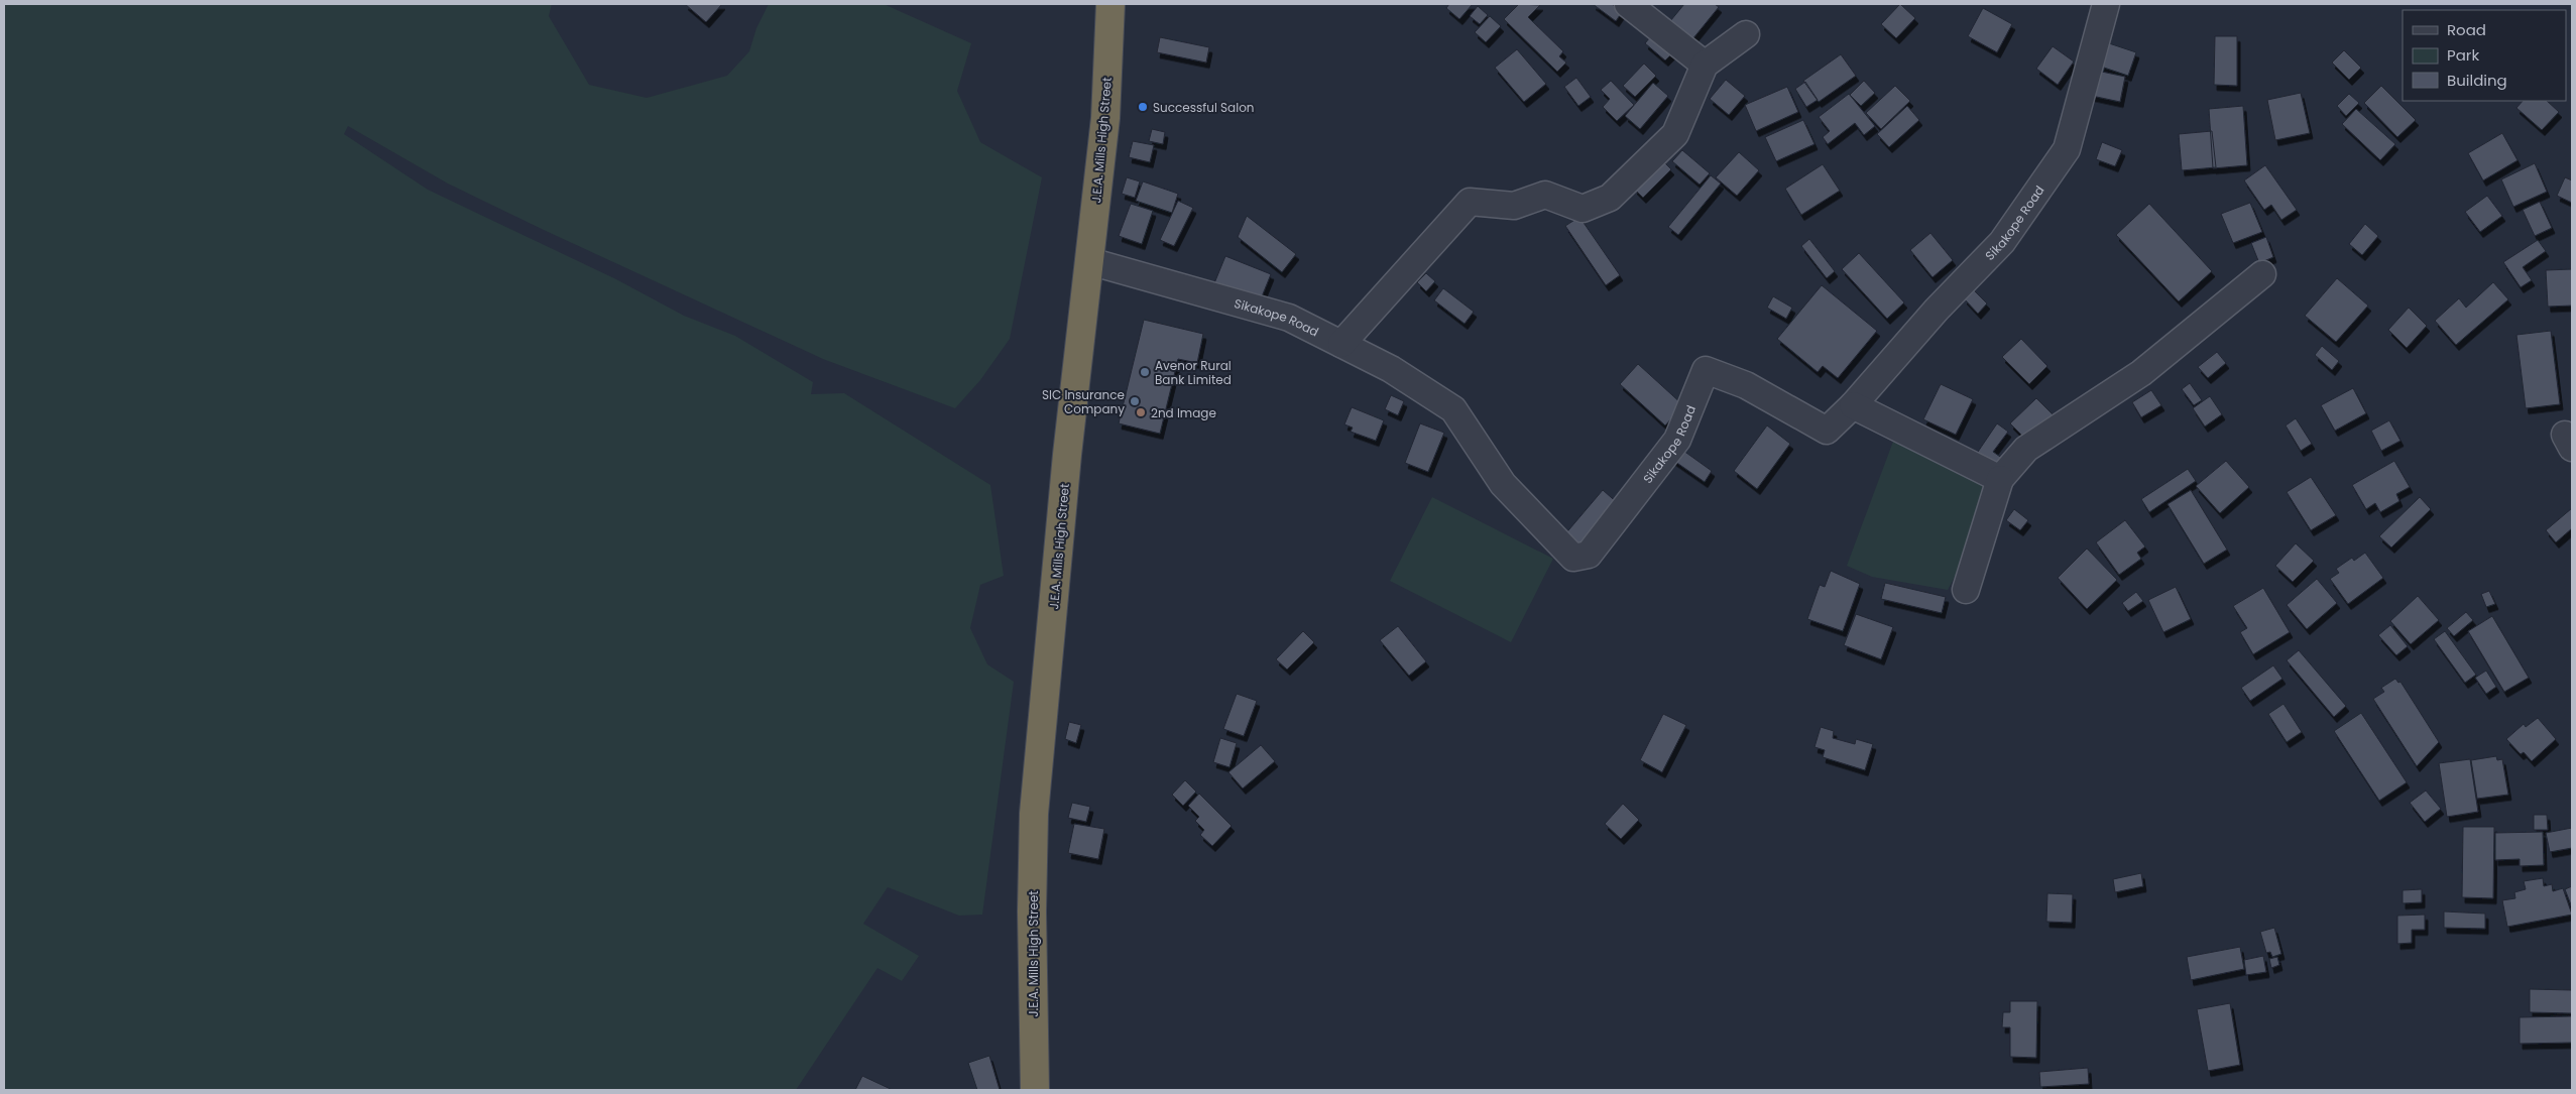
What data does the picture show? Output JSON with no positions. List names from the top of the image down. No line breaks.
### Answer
{"streets":{"highway":["J.E.A. Mills High Street"],"street":["Sikakope Road"]},"crossings":[["J.E.A. Mills High Street","Sikakope Road"]],"places":["Successful Salon","Avenor Rural Bank Limited","SIC Insurance Company","2nd Image"],"legend":["Road","Park","Building"]}
